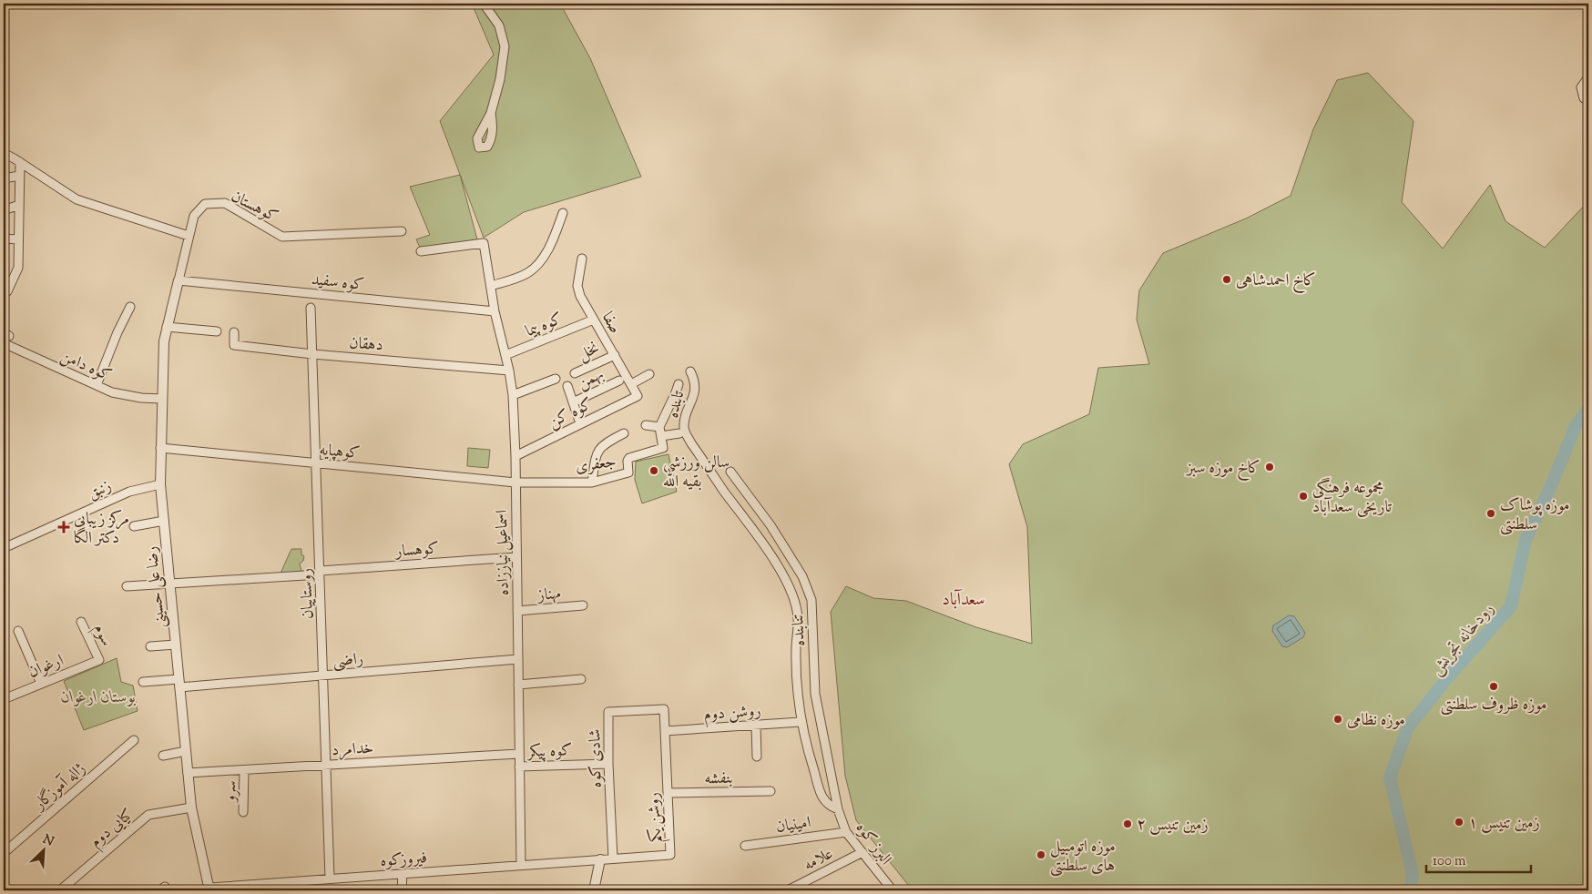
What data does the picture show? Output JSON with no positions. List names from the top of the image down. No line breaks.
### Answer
{"streets":{"street":["کوهستان","کوه سفید","صفا","کوه پیما","دهقان","نخل","کوه دامن","بهمن","تابنده","کوه کن","کوهپایه","جعفری","زنبق","کوهسار","اسماعیل نیاززاده","رضا علی حسینی","روستاییان","مهناز","تنابنده","سوم","راضی","ارغوان","روشن دوم","خدامرد","کوه پیکر","شادی کوه","بنفشه","ژاله آموزگار","سرو","روشن یکم","امینیان","کیایی دوم","البرز کوه","فیروزکوه","علامه"]},"crossings":[["کوهستان","کوه سفید"],["کوهستان","رضا علی حسینی"],["کوه سفید","اسماعیل نیاززاده"],["کوه سفید","رضا علی حسینی"],["صفا","کوه پیما"],["صفا","نخل"],["صفا","کوه کن"],["کوه پیما","اسماعیل نیاززاده"],["دهقان","اسماعیل نیاززاده"],["دهقان","روستاییان"],["کوه دامن","رضا علی حسینی"],["تابنده","تنابنده"],["تابنده","روشن دوم"],["تابنده","البرز کوه"],["کوه کن","اسماعیل نیاززاده"],["کوهپایه","جعفری"],["کوهپایه","اسماعیل نیاززاده"],["کوهپایه","رضا علی حسینی"],["کوهپایه","روستاییان"],["جعفری","اسماعیل نیاززاده"],["زنبق","رضا علی حسینی"],["کوهسار","اسماعیل نیاززاده"],["کوهسار","رضا علی حسینی"],["کوهسار","روستاییان"],["اسماعیل نیاززاده","مهناز"],["اسماعیل نیاززاده","راضی"],["اسماعیل نیاززاده","خدامرد"],["اسماعیل نیاززاده","کوه پیکر"],["اسماعیل نیاززاده","فیروزکوه"],["رضا علی حسینی","راضی"],["رضا علی حسینی","خدامرد"],["رضا علی حسینی","کیایی دوم"],["رضا علی حسینی","فیروزکوه"],["روستاییان","راضی"],["روستاییان","خدامرد"],["روستاییان","فیروزکوه"],["تنابنده","البرز کوه"],["سوم","ارغوان"],["روشن دوم","روشن یکم"],["خدامرد","سرو"],["کوه پیکر","شادی کوه"],["شادی کوه","روشن یکم"],["بنفشه","روشن یکم"],["روشن یکم","فیروزکوه"],["امینیان","البرز کوه"],["البرز کوه","علامه"]],"districts":["سعدآباد"],"water":["رودخانه تجریش"],"parks":["بوستان ارغوان"],"places":{"other":["کاخ احمدشاهی","کاخ موزه سبز","سالن ورزشی بقیه الله","مجموعه فرهنگی تاریخی سعدآباد","موزه پوشاک سلطنتی","موزه ظروف سلطنتی","موزه نظامی","زمین تنیس ۱","زمین تنیس ۲","موزه اتومبیل های سلطنتی"],"health":["مرکز زیبایی دکتر الگا"]},"scale_bar":"100 m","north":"top right"}
